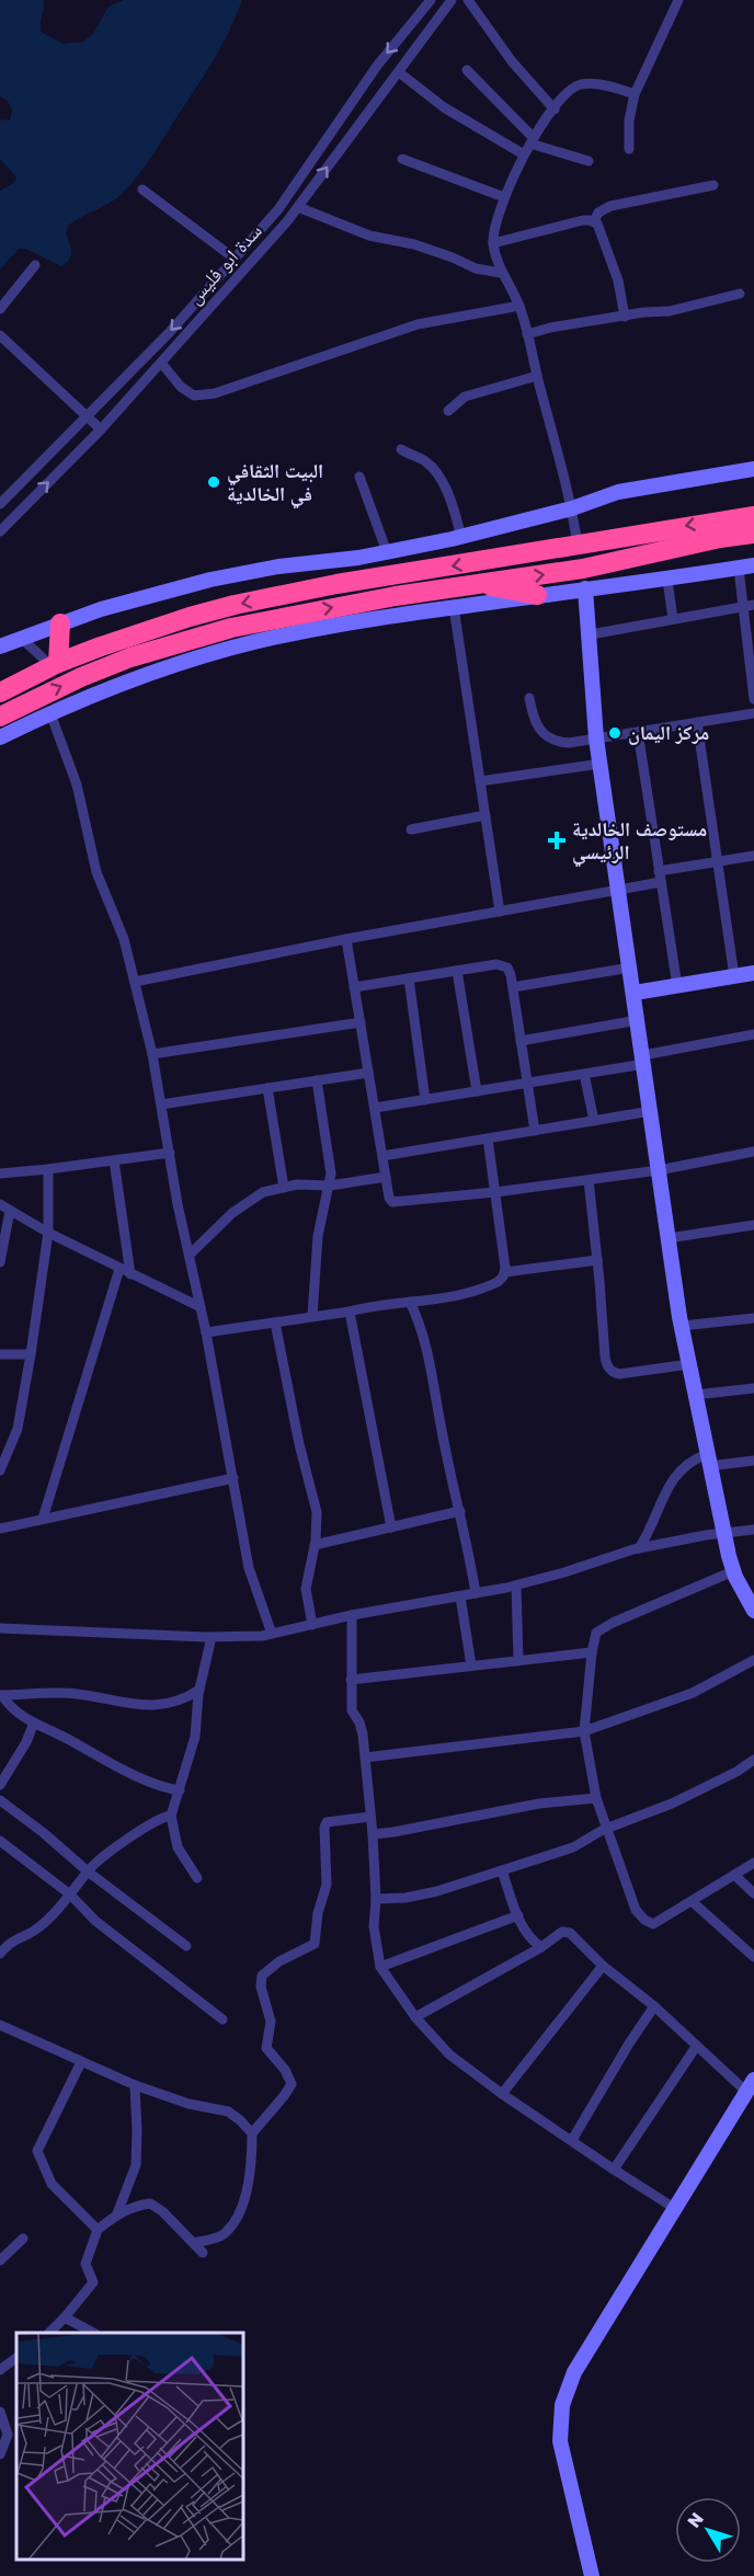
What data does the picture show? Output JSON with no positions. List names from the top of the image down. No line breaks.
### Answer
{"streets":{"street":["سدة ابو فليس"]},"places":{"other":["البيت الثقافي في الخالدية","مركز اليمان"],"health":["مستوصف الخالدية الرئيسي"]},"north":"top left"}
